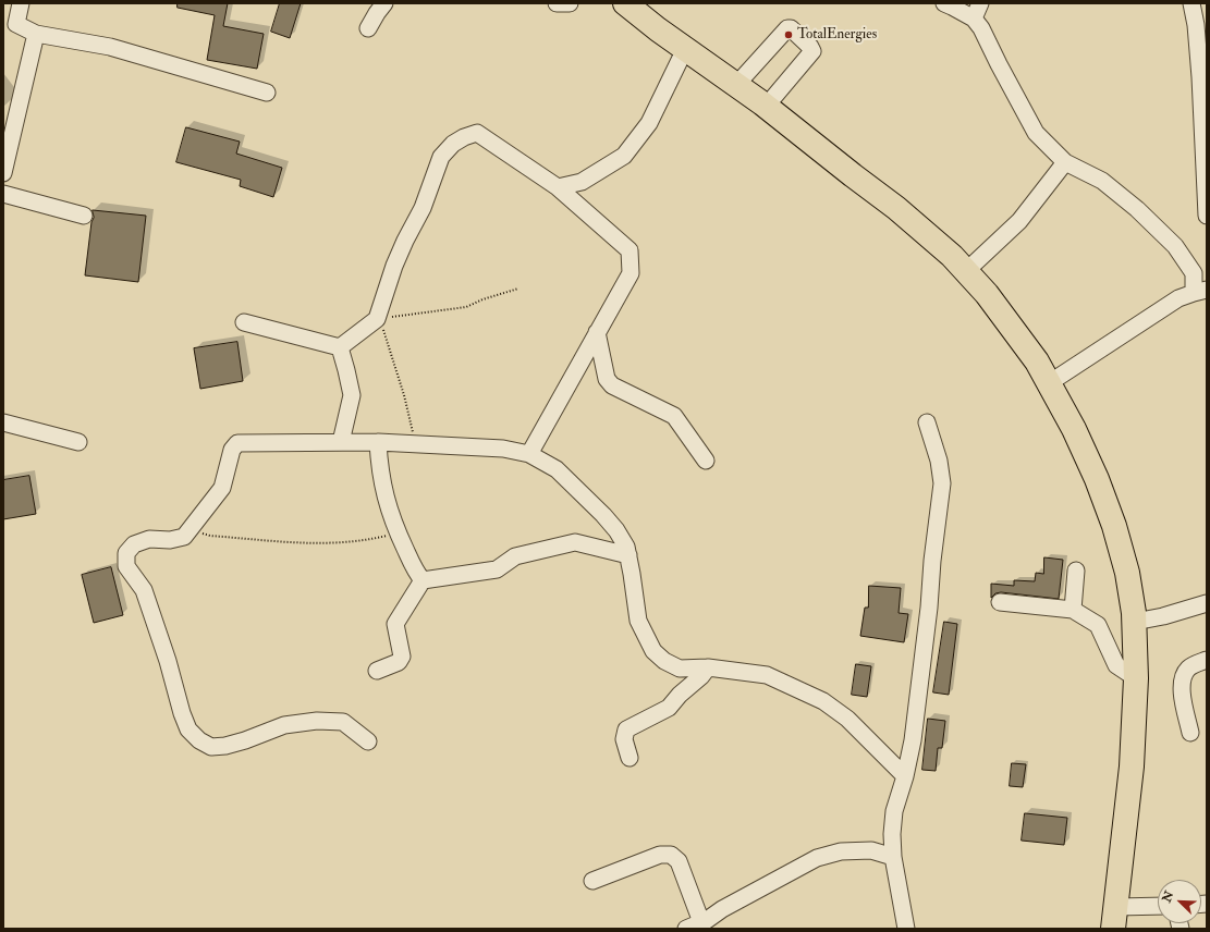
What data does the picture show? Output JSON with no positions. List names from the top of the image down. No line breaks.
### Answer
{"places":["TotalEnergies"],"north":"top left"}
